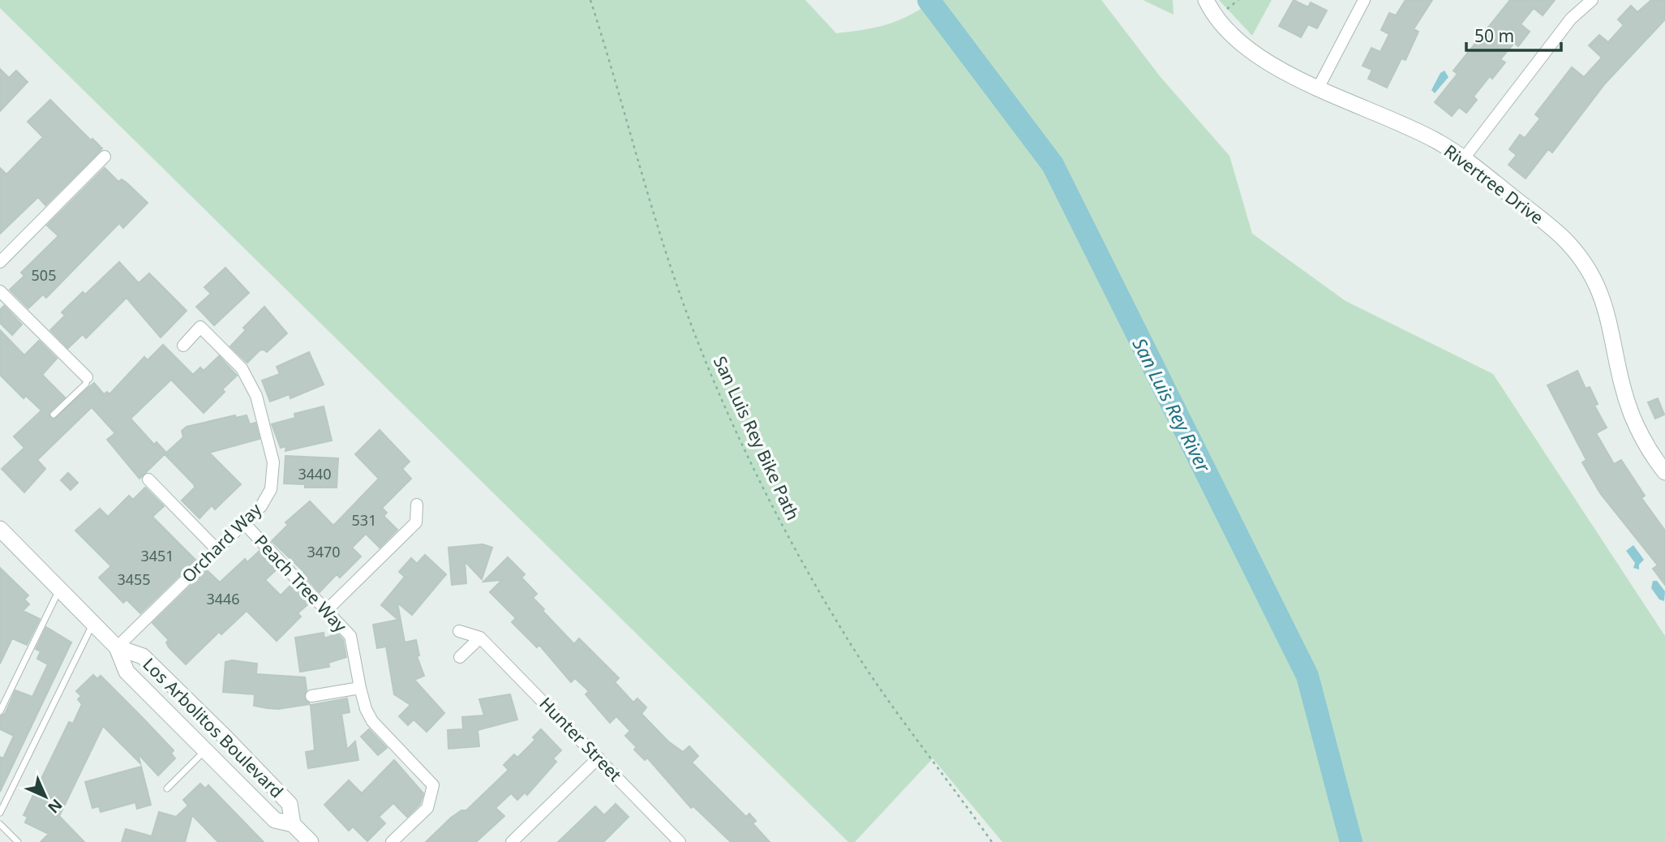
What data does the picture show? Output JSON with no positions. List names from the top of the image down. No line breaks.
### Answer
{"streets":{"street":["Rivertree Drive","Orchard Way","Peach Tree Way","Los Arbolitos Boulevard","Hunter Street"],"path":["San Luis Rey Bike Path"]},"crossings":[["Orchard Way","Peach Tree Way"],["Orchard Way","Los Arbolitos Boulevard"]],"water":["San Luis Rey River"],"house_numbers":["505","3440","531","3470","3451","3455","3446"],"scale_bar":"50 m","north":"bottom right"}
